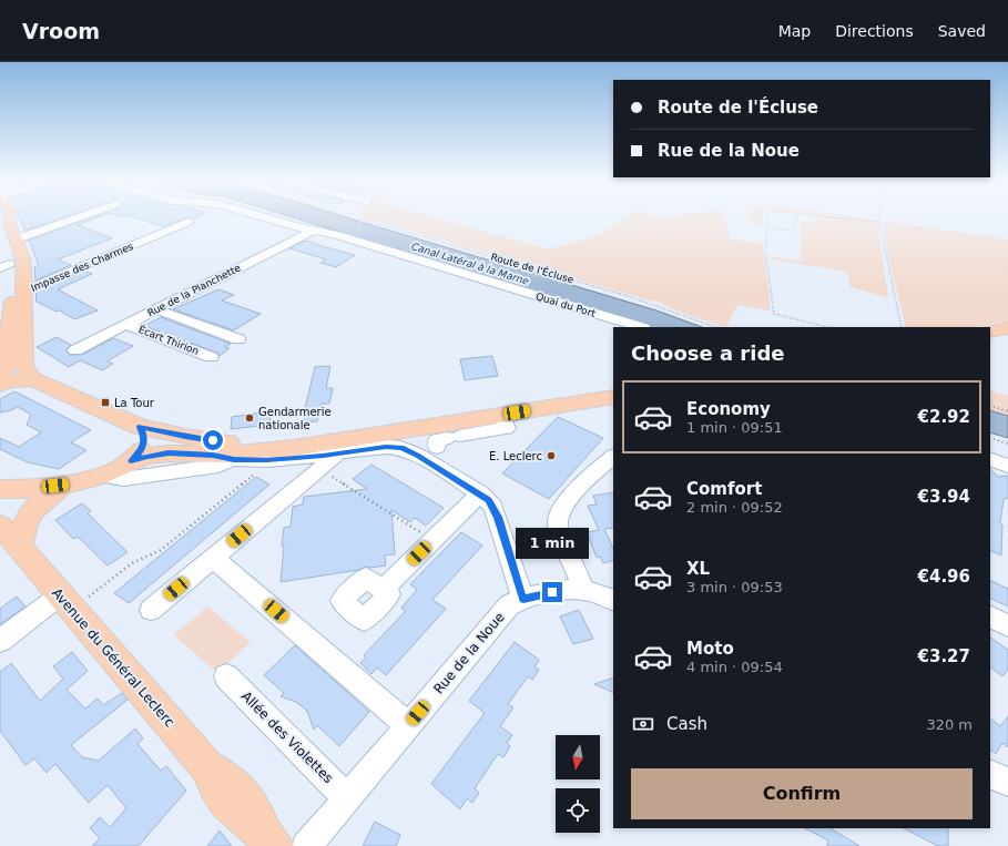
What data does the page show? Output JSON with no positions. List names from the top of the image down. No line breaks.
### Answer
{"streets":{"main road":["Avenue du Général Leclerc"],"street":["Impasse des Charmes","Rue de la Planchette","Quai du Port","Écart Thirion","Rue de la Noue","Allée des Violettes"],"path":["Route de l'Écluse"]},"crossings":[["Rue de la Planchette","Quai du Port"],["Rue de la Planchette","Écart Thirion"],["Rue de la Noue","Allée des Violettes"]],"water":["Canal Latéral à la Marne"],"places":{"transit":["La Tour"],"other":["Gendarmerie nationale","E. Leclerc"]},"north":"bottom","page":{"header":"Vroom","nav":["Map","Directions","Saved"],"banner":["Route de l'Écluse","Rue de la Noue"],"heading":"Choose a ride","list":[{"name":"Economy","note":"1 min · 09:51","value":"€2.92"},{"name":"Comfort","note":"2 min · 09:52","value":"€3.94"},{"name":"XL","note":"3 min · 09:53","value":"€4.96"},{"name":"Moto","note":"4 min · 09:54","value":"€3.27"}],"bubble":"1 min","pay":["Cash","320 m"],"buttons":"Confirm"}}
